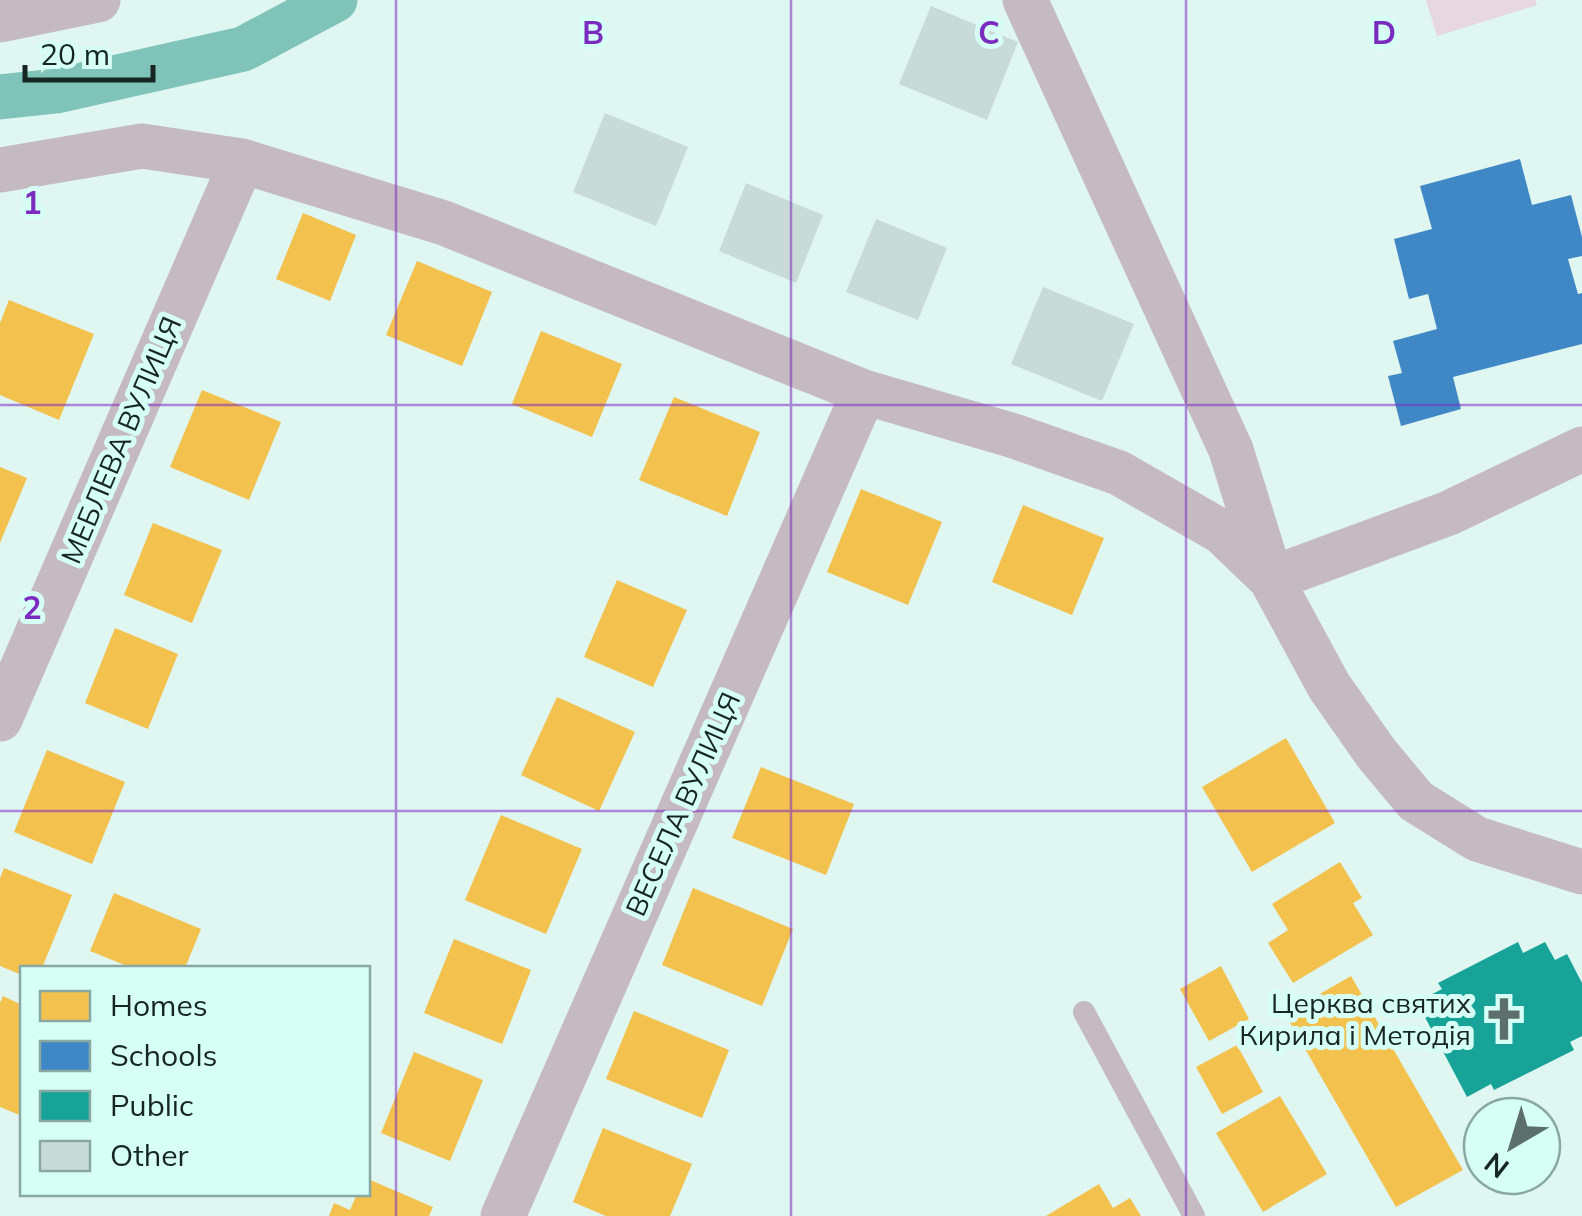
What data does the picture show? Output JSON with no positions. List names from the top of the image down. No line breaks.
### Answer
{"streets":{"street":["МЕБЛЕВА ВУЛИЦЯ","ВЕСЕЛА ВУЛИЦЯ"]},"places":{"church":["Церква святих Кирила і Методія"]},"legend":["Homes","Schools","Public","Other"],"scale_bar":"20 m","north":"bottom left","grid":{"columns":["B","C","D"],"rows":["1","2"]}}
